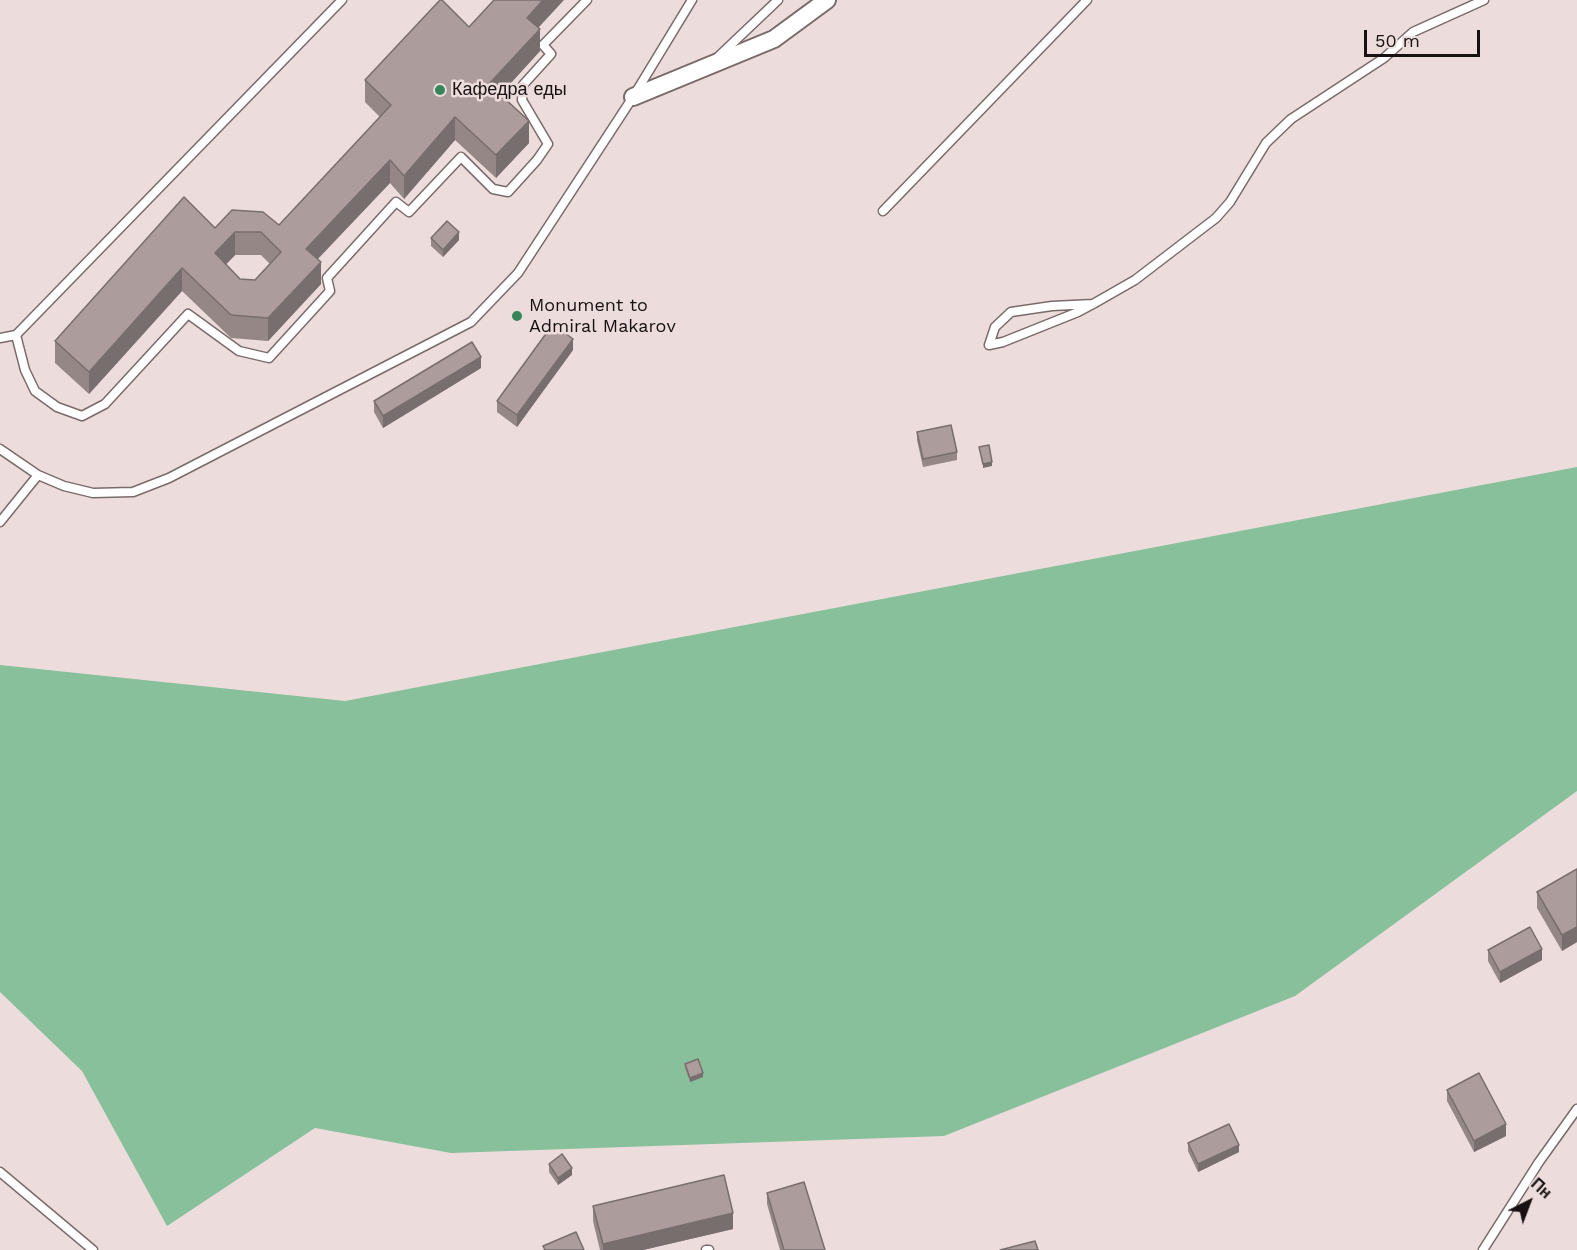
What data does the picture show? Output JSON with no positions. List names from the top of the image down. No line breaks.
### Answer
{"places":["Кафедра еды","Monument to Admiral Makarov"],"scale_bar":"50 m","north":"top right"}
